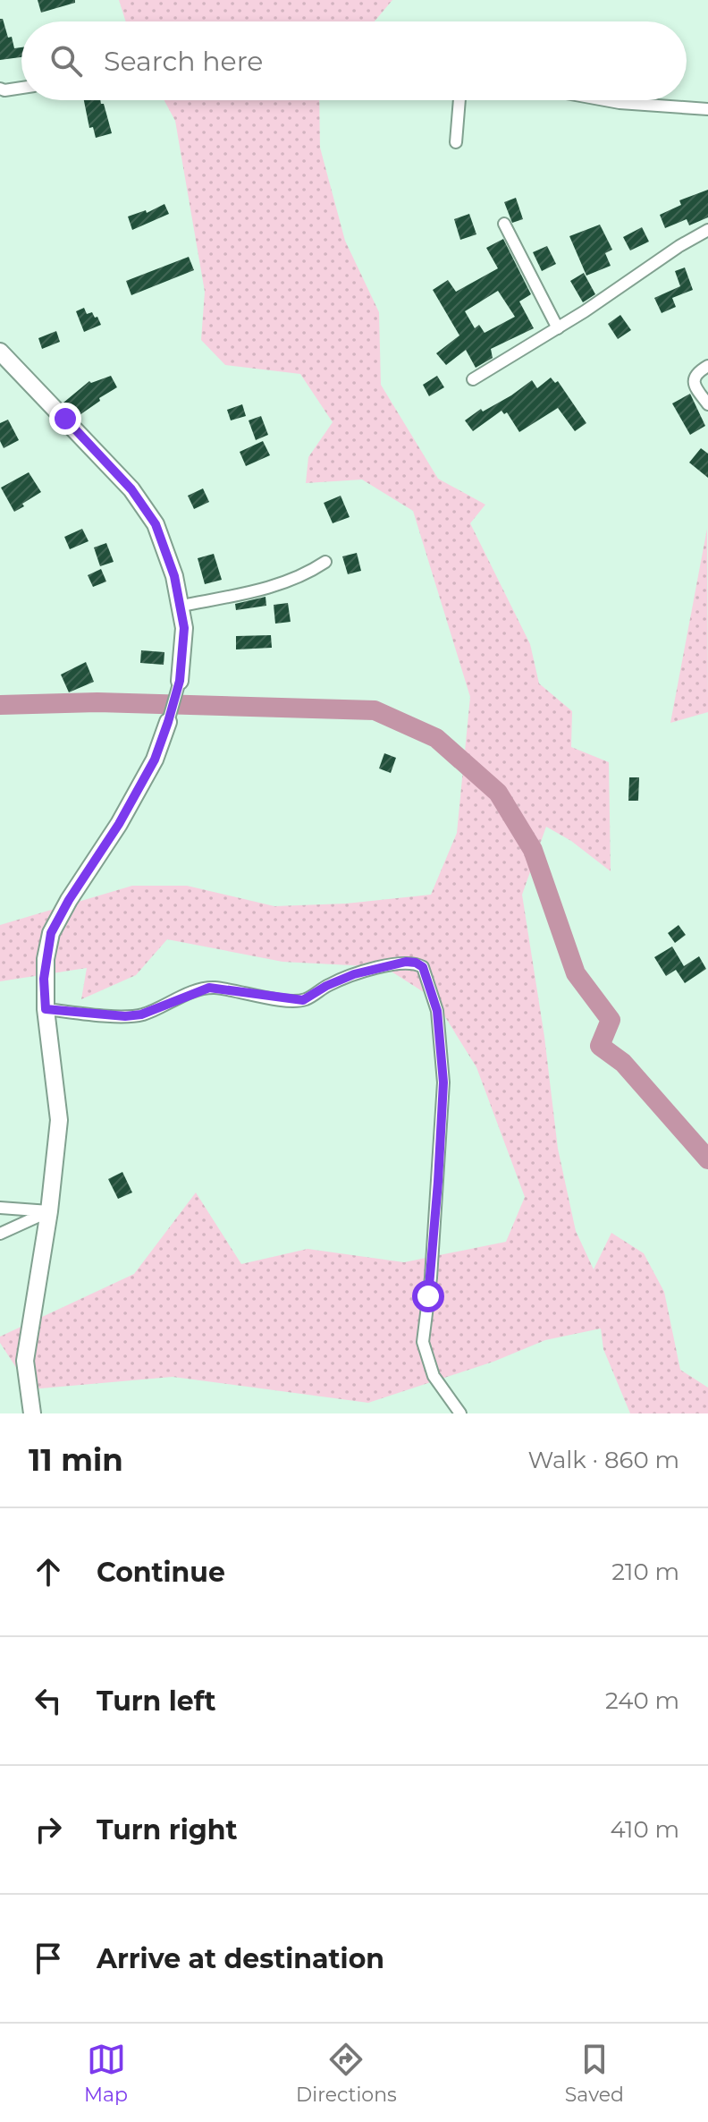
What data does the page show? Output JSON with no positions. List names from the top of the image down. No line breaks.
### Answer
{"page":{"search":"Search here","heading":["11 min","Walk · 860 m"],"list":[["Continue","210 m"],["Turn left","240 m"],["Turn right","410 m"],"Arrive at destination"],"nav":["Map","Directions","Saved"]}}
